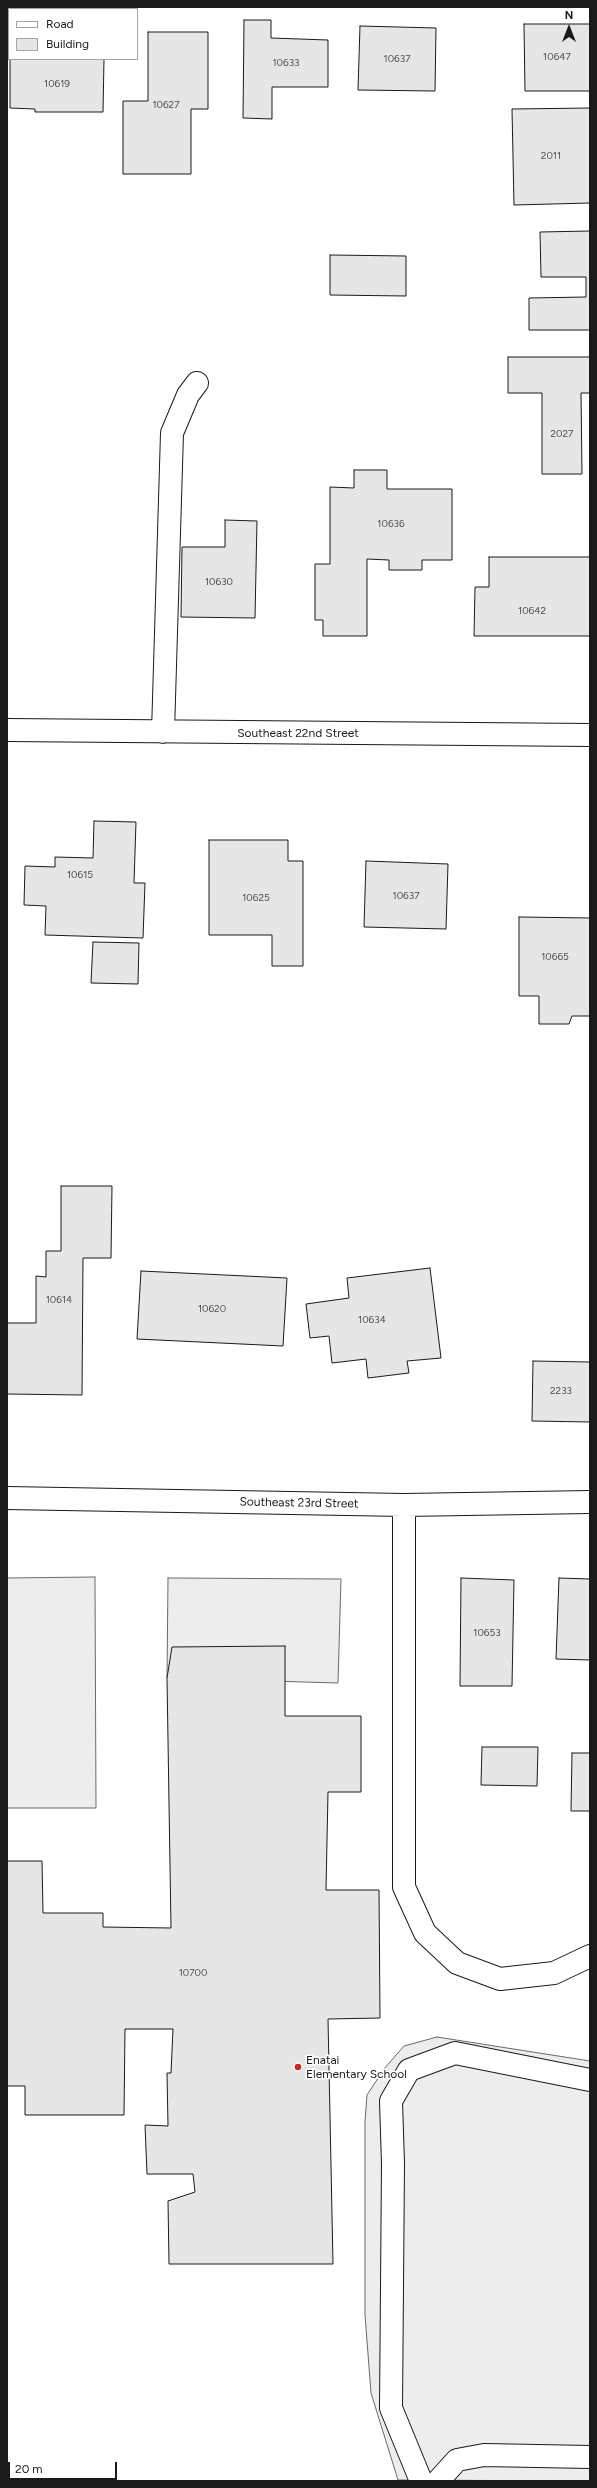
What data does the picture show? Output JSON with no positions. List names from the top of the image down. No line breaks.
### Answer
{"streets":{"street":["Southeast 22nd Street","Southeast 23rd Street"]},"places":["Enatai Elementary School"],"house_numbers":["10647","10637","10633","10619","10627","2011","2027","10636","10630","10642","10615","10637","10625","10665","10614","10620","10634","2233","10653","10700"],"legend":["Road","Building"],"scale_bar":"20 m","north":"top"}
